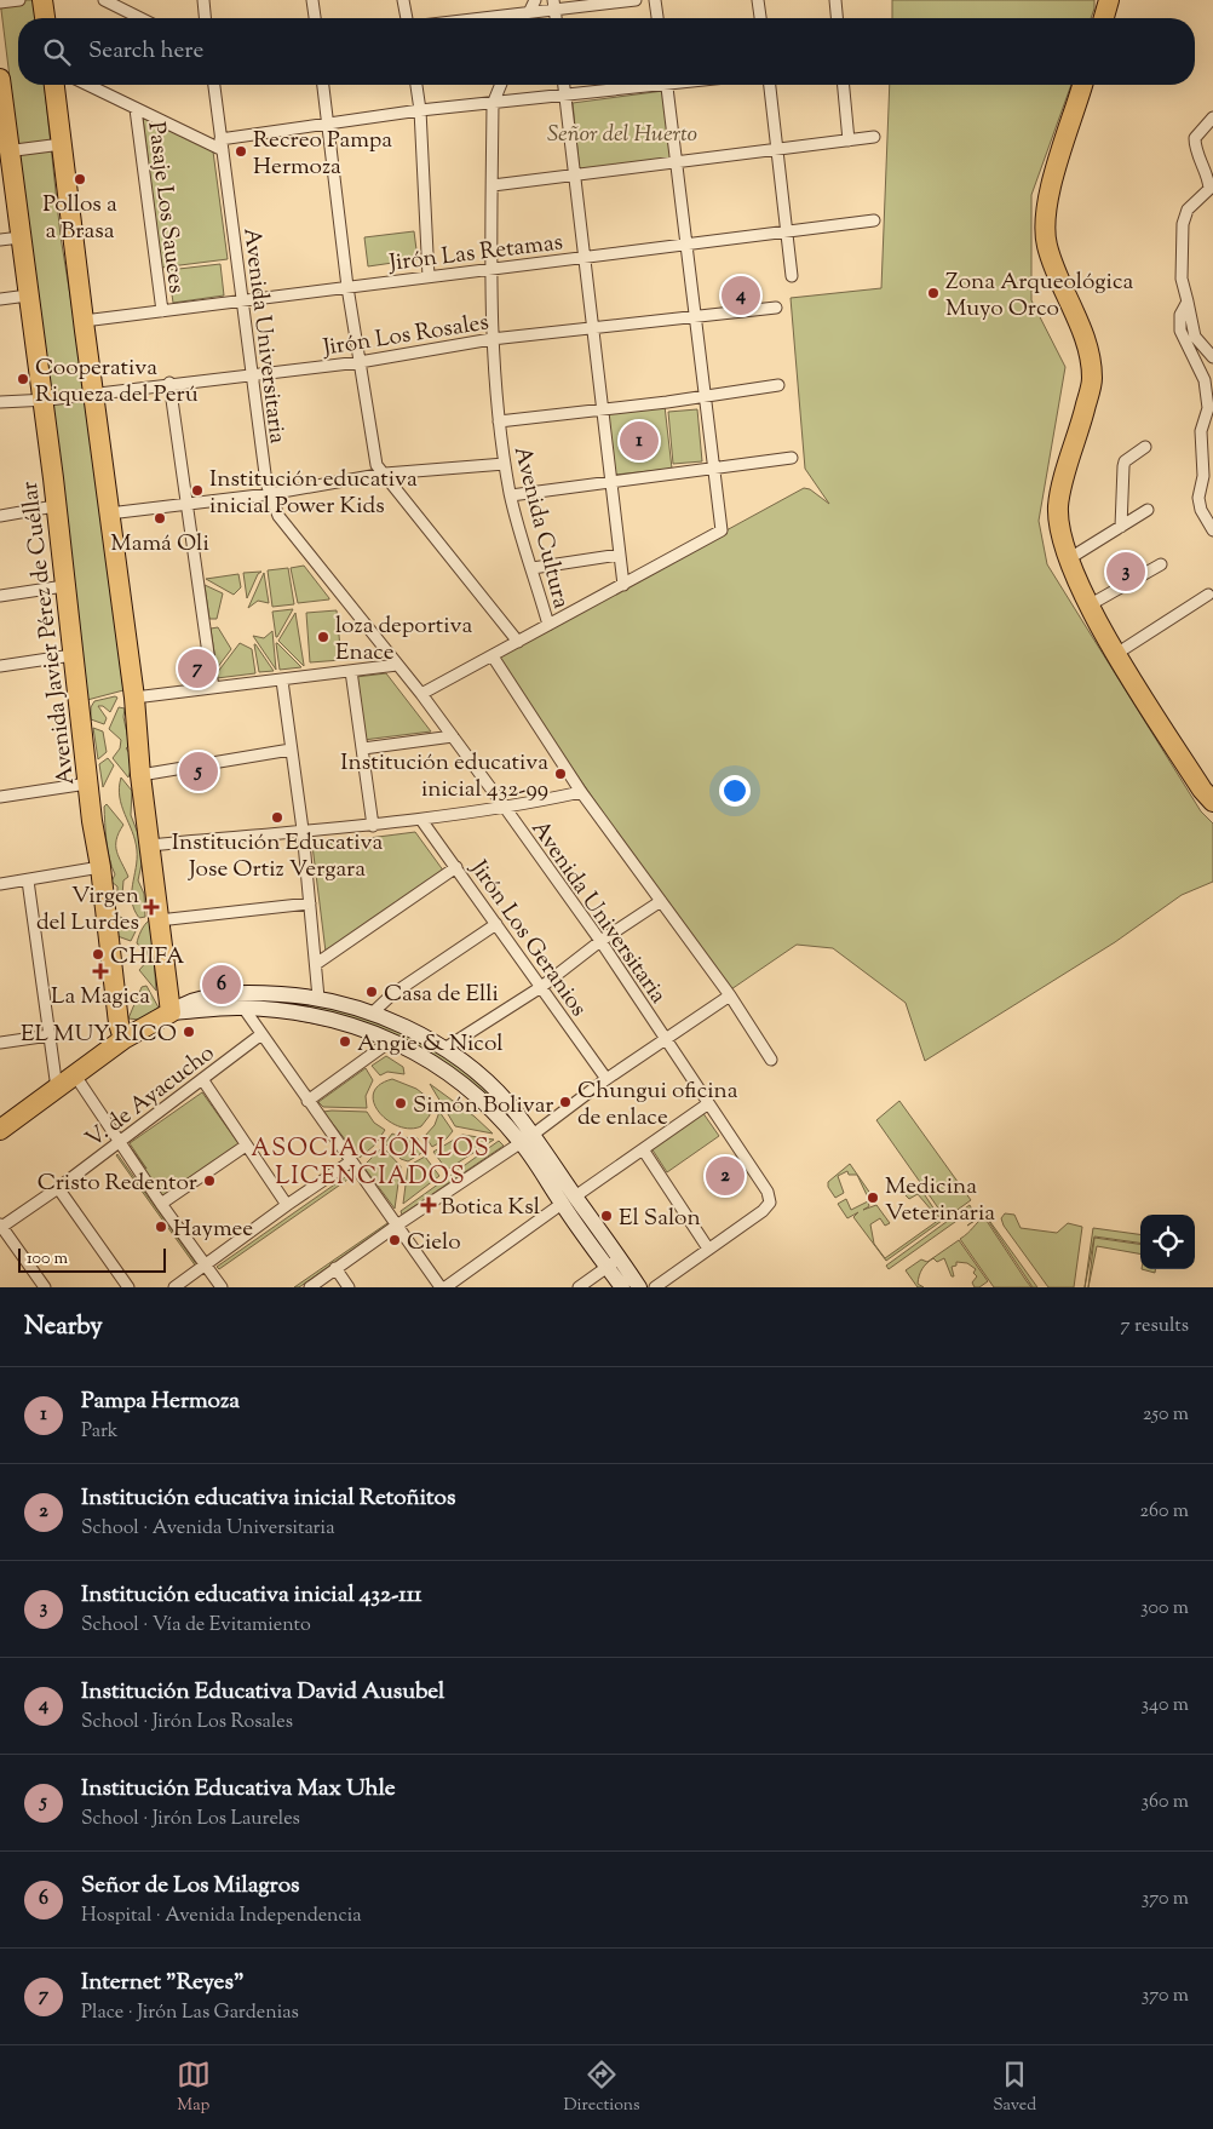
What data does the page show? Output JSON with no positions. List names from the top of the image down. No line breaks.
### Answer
{"streets":{"highway":["Avenida Javier Pérez de Cuéllar"],"street":["Pasaje Los Sauces","Jirón Las Retamas","Jirón Los Rosales","Avenida Universitaria","Avenida Cultura","Jirón Los Geranios","V. de Ayacucho"]},"crossings":[["Pasaje Los Sauces","Jirón Las Retamas"],["Jirón Las Retamas","Avenida Universitaria"],["Jirón Las Retamas","Avenida Cultura"],["Jirón Los Rosales","Avenida Universitaria"],["Jirón Los Rosales","Avenida Cultura"],["Jirón Los Rosales","Avenida Javier Pérez de Cuéllar"]],"districts":["ASOCIACIÓN LOS LICENCIADOS"],"parks":["Señor del Huerto"],"places":{"other":["Recreo Pampa Hermoza","Pollos a a Brasa","Zona Arqueológica Muyo Orco","Cooperativa Riqueza del Perú","Institución educativa inicial Power Kids","Mamá Oli","loza deportiva Enace","Institución educativa inicial 432-99","Institución Educativa Jose Ortiz Vergara","CHIFA","Casa de Elli","EL MUY RICO","Angie & Nicol","Chungui oficina de enlace","Simón Bolivar","Cristo Redentor","Medicina Veterinaria","El Salon","Haymee","Cielo"],"health":["Virgen del Lurdes","La Magica","Botica Ksl"]},"scale_bar":"100 m","page":{"search":"Search here","pins":["4","1","3","7","5","6","2"],"scale":"100 m","heading":["Nearby","7 results"],"list":[{"mark":"1","name":"Pampa Hermoza","note":"Park","value":"250 m"},{"mark":"2","name":"Institución educativa inicial Retoñitos","note":"School · Avenida Universitaria","value":"260 m"},{"mark":"3","name":"Institución educativa inicial 432-111","note":"School · Vía de Evitamiento","value":"300 m"},{"mark":"4","name":"Institución Educativa David Ausubel","note":"School · Jirón Los Rosales","value":"340 m"},{"mark":"5","name":"Institución Educativa Max Uhle","note":"School · Jirón Los Laureles","value":"360 m"},{"mark":"6","name":"Señor de Los Milagros","note":"Hospital · Avenida Independencia","value":"370 m"},{"mark":"7","name":"Internet \"Reyes\"","note":"Place · Jirón Las Gardenias","value":"370 m"}],"nav":["Map","Directions","Saved"]}}
